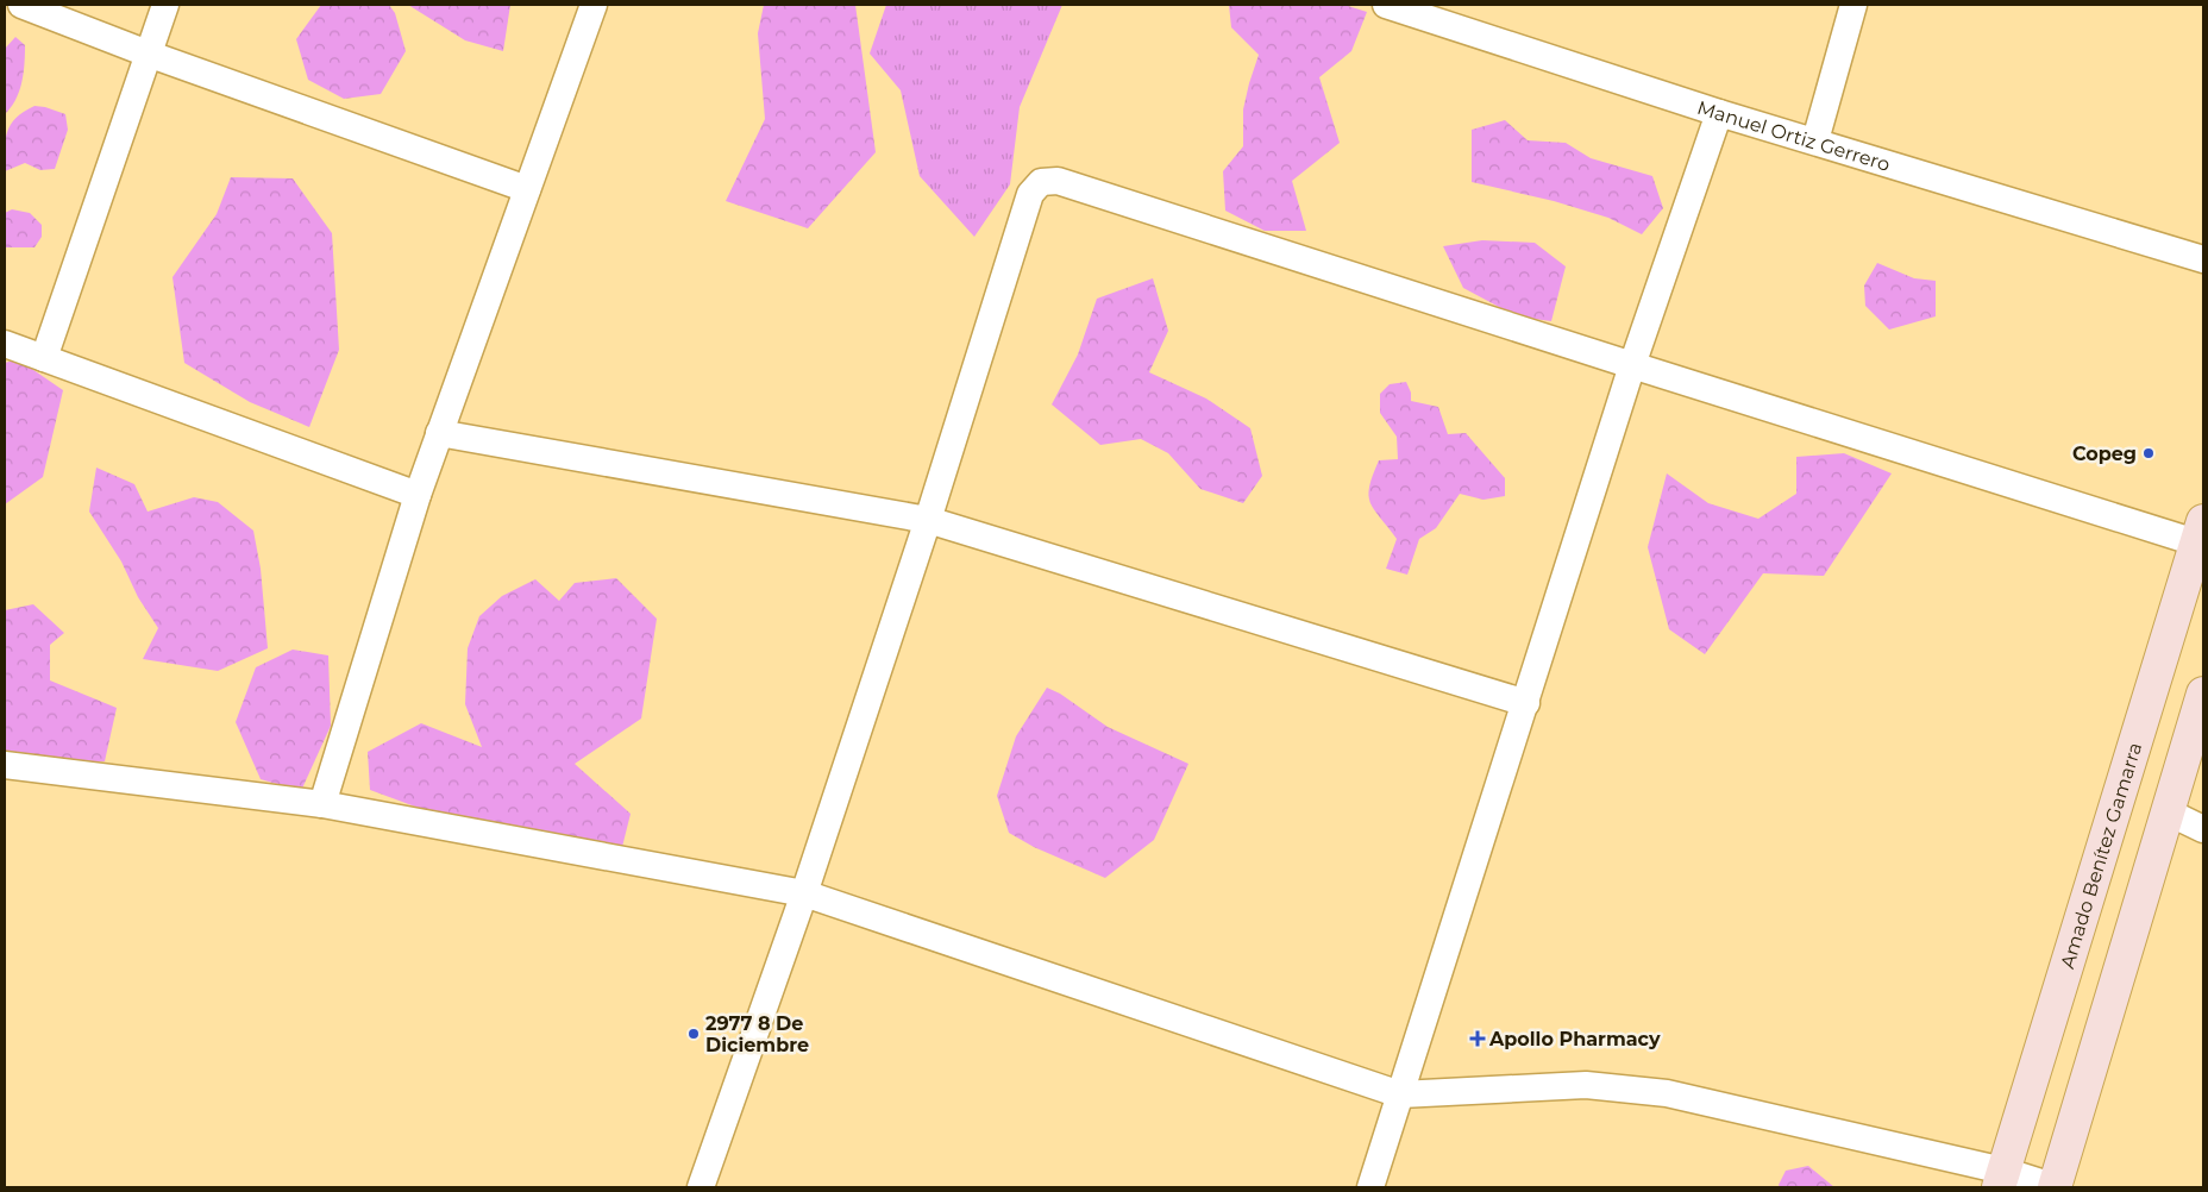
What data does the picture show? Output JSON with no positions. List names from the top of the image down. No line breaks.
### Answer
{"streets":{"main road":["Amado Benítez Gamarra"],"street":["Manuel Ortiz Gerrero"]},"places":{"other":["Copeg","2977 8 De Diciembre"],"health":["Apollo Pharmacy"]}}
